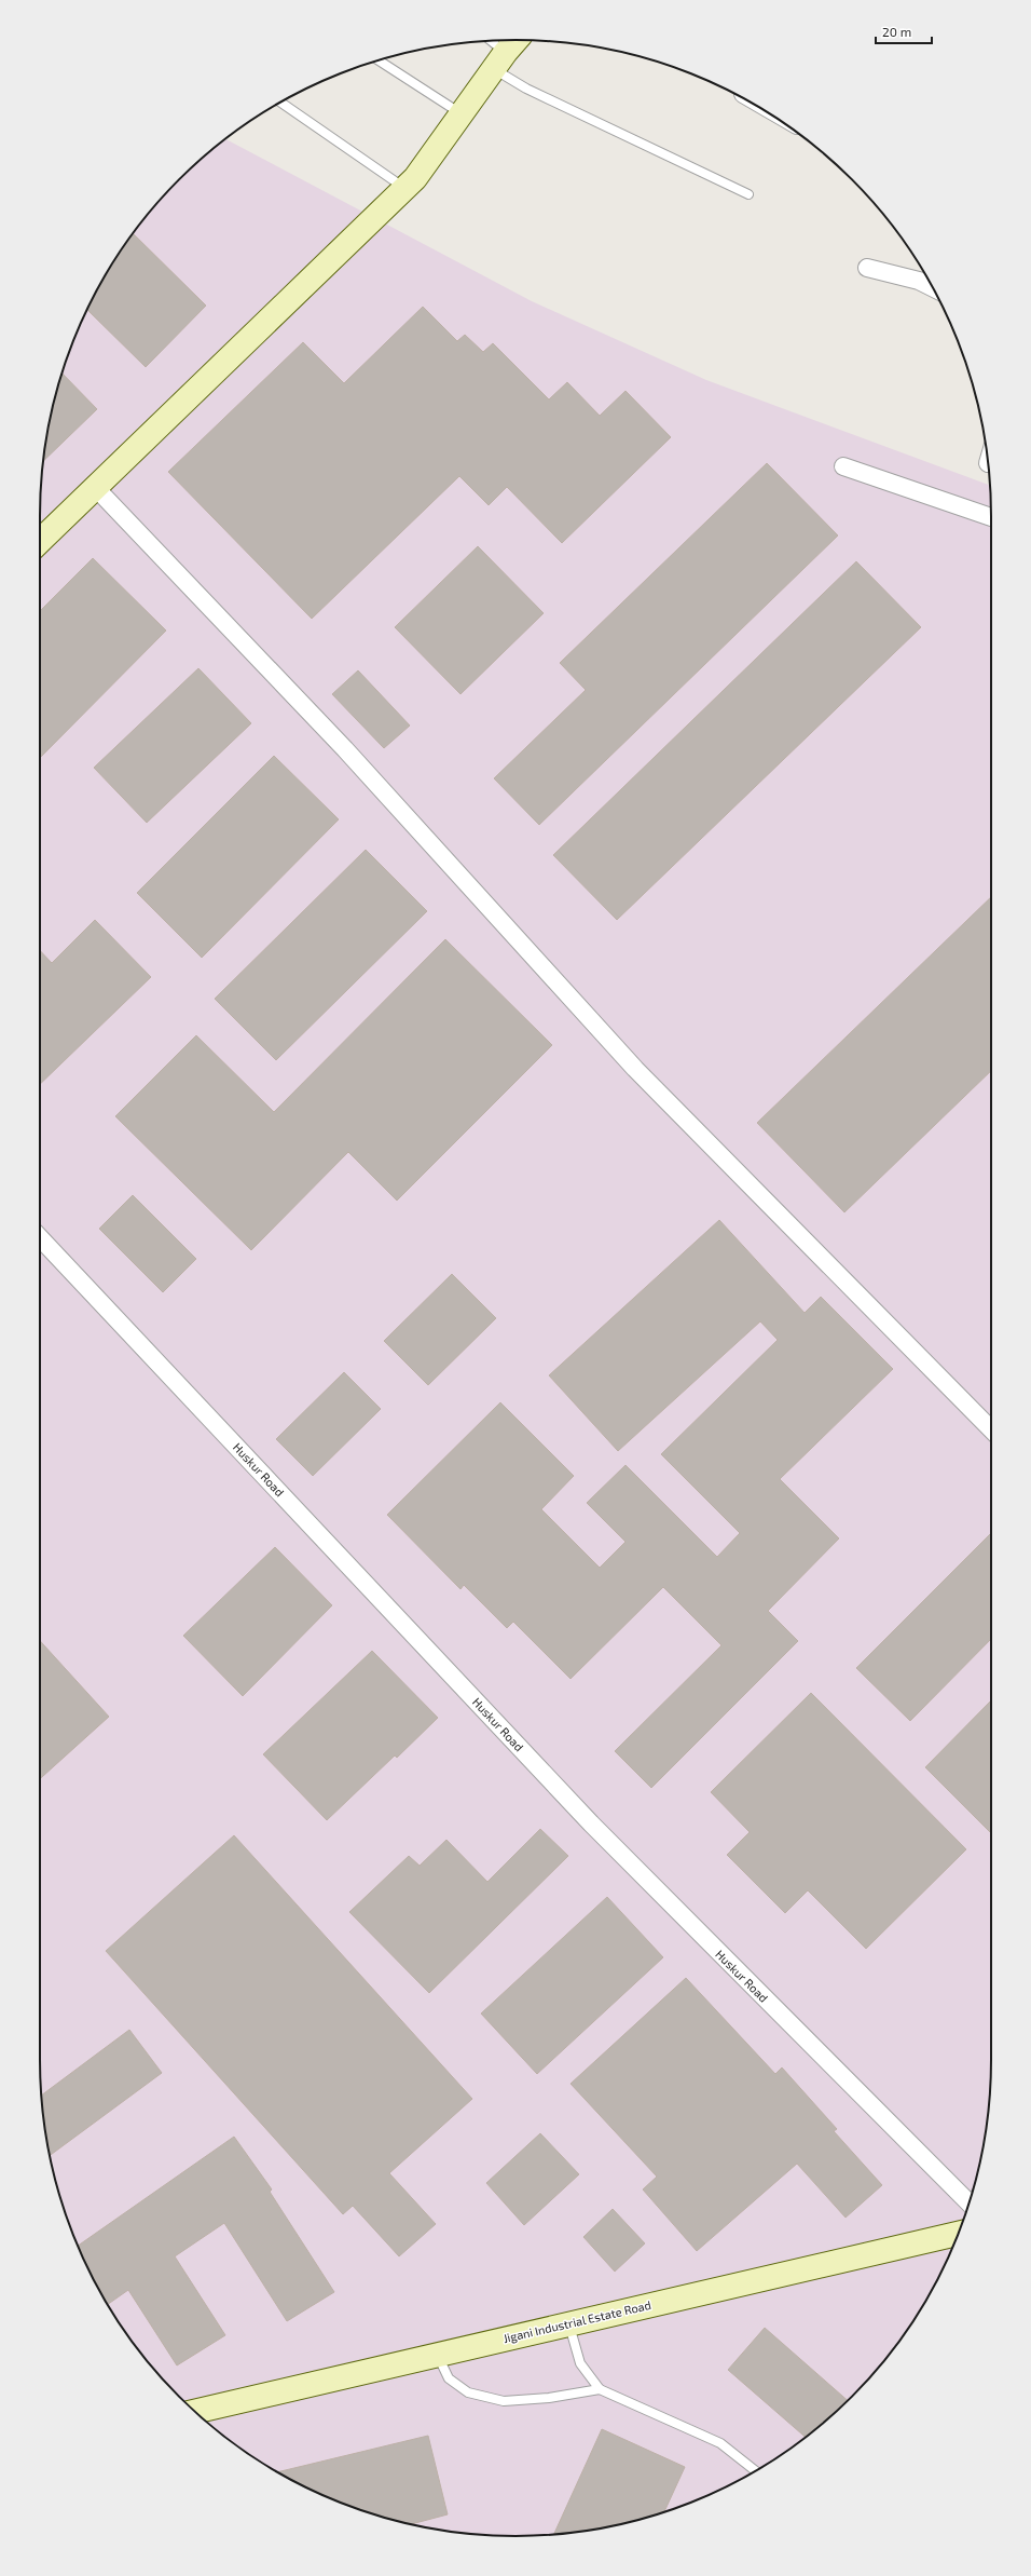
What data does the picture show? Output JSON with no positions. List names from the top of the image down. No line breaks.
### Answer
{"streets":{"main road":["Jigani Industrial Estate Road"],"street":["Huskur Road"]},"scale_bar":"20 m"}
